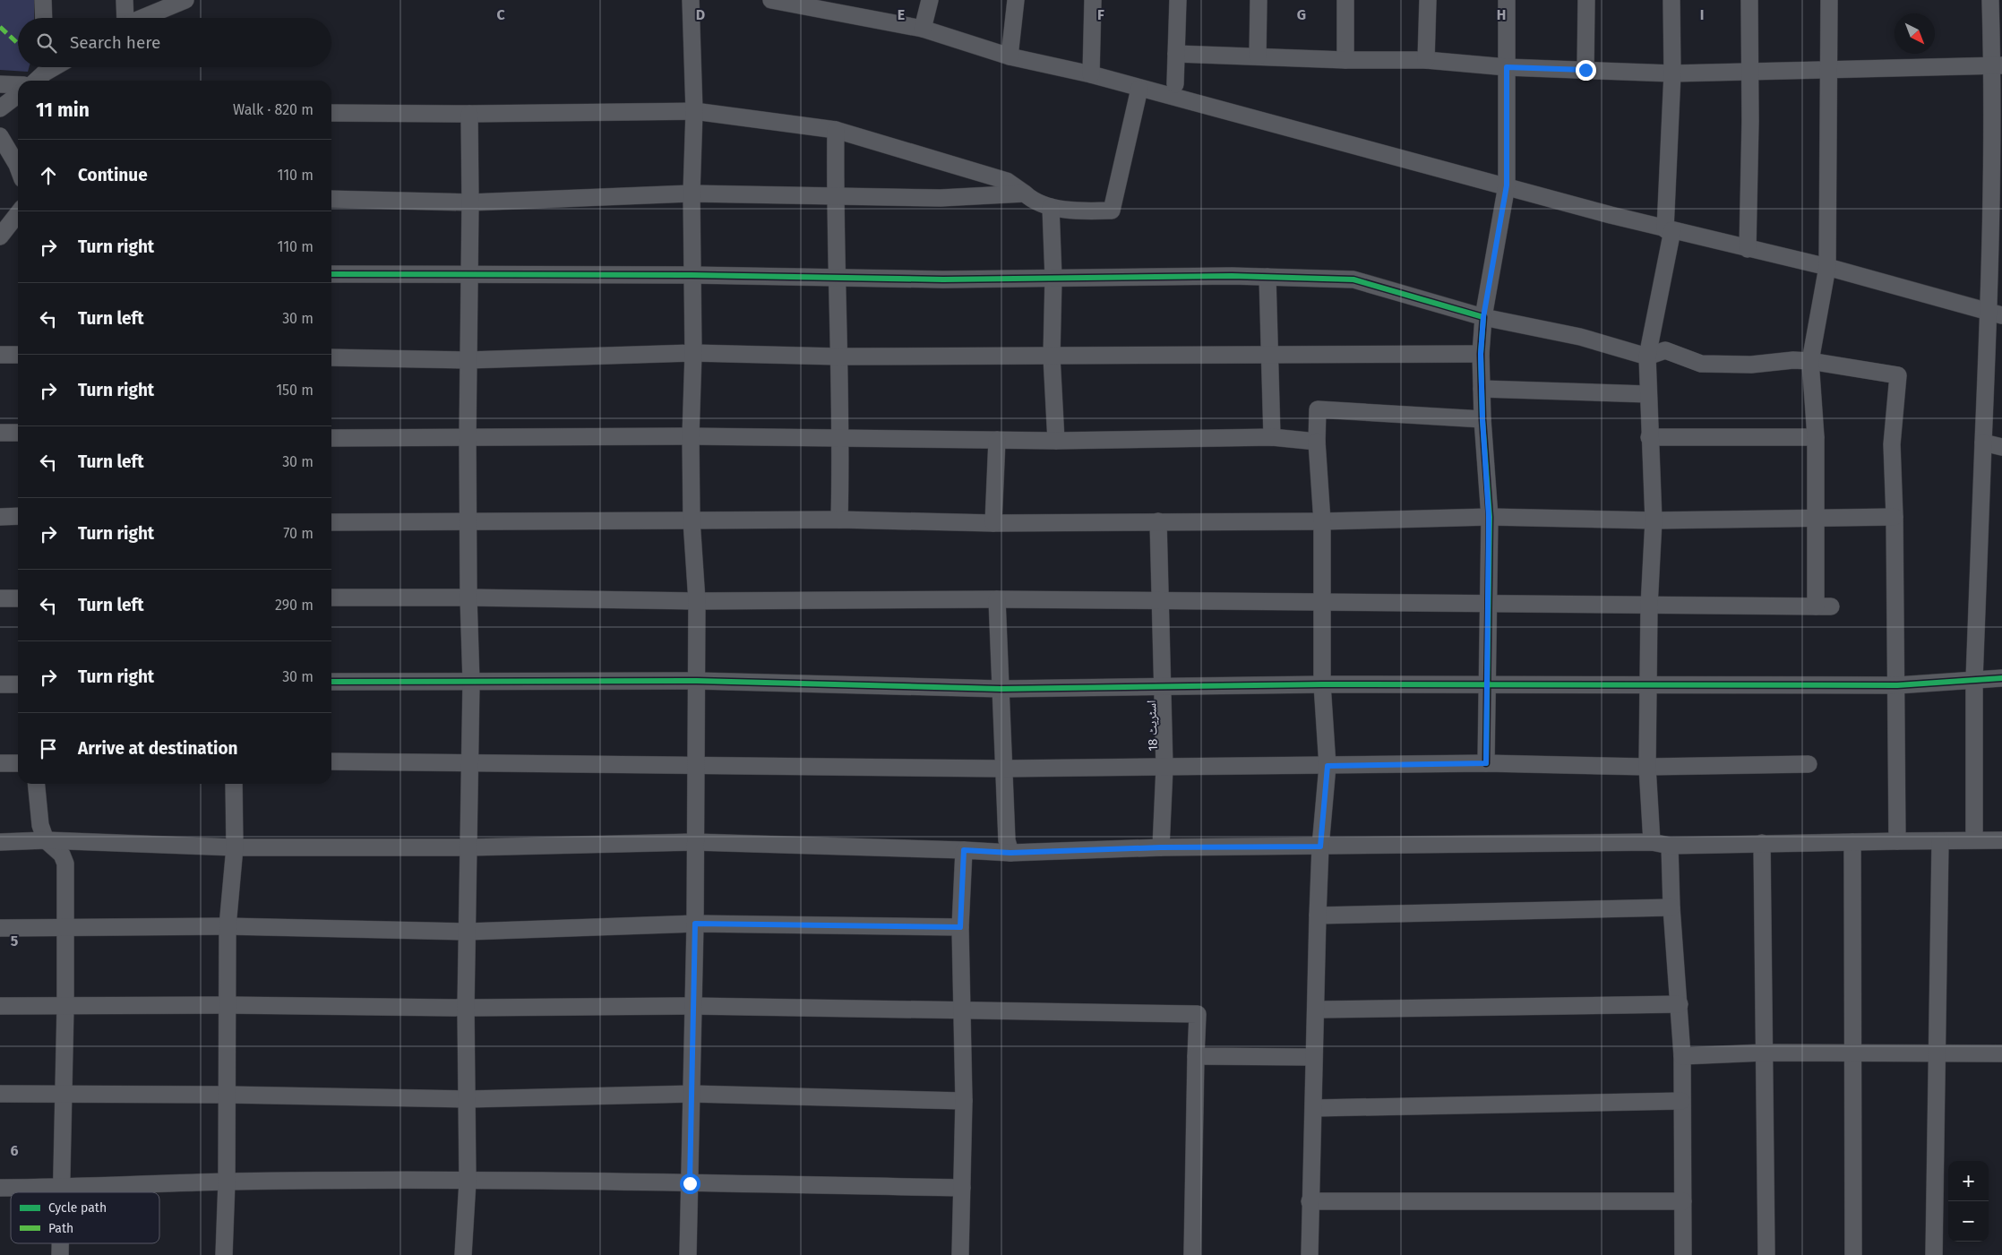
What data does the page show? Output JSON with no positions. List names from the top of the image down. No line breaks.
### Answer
{"streets":{"street":["اسٹریٹ 18"]},"legend":["Cycle path","Path"],"north":"bottom right","page":{"search":"Search here","heading":["11 min","Walk · 820 m"],"list":[["Continue","110 m"],["Turn right","110 m"],["Turn left","30 m"],["Turn right","150 m"],["Turn left","30 m"],["Turn right","70 m"],["Turn left","290 m"],["Turn right","30 m"],"Arrive at destination"],"map_buttons":["+","−"]},"grid":{"columns":["C","D","E","F","G","H","I"],"rows":["5","6"]}}
